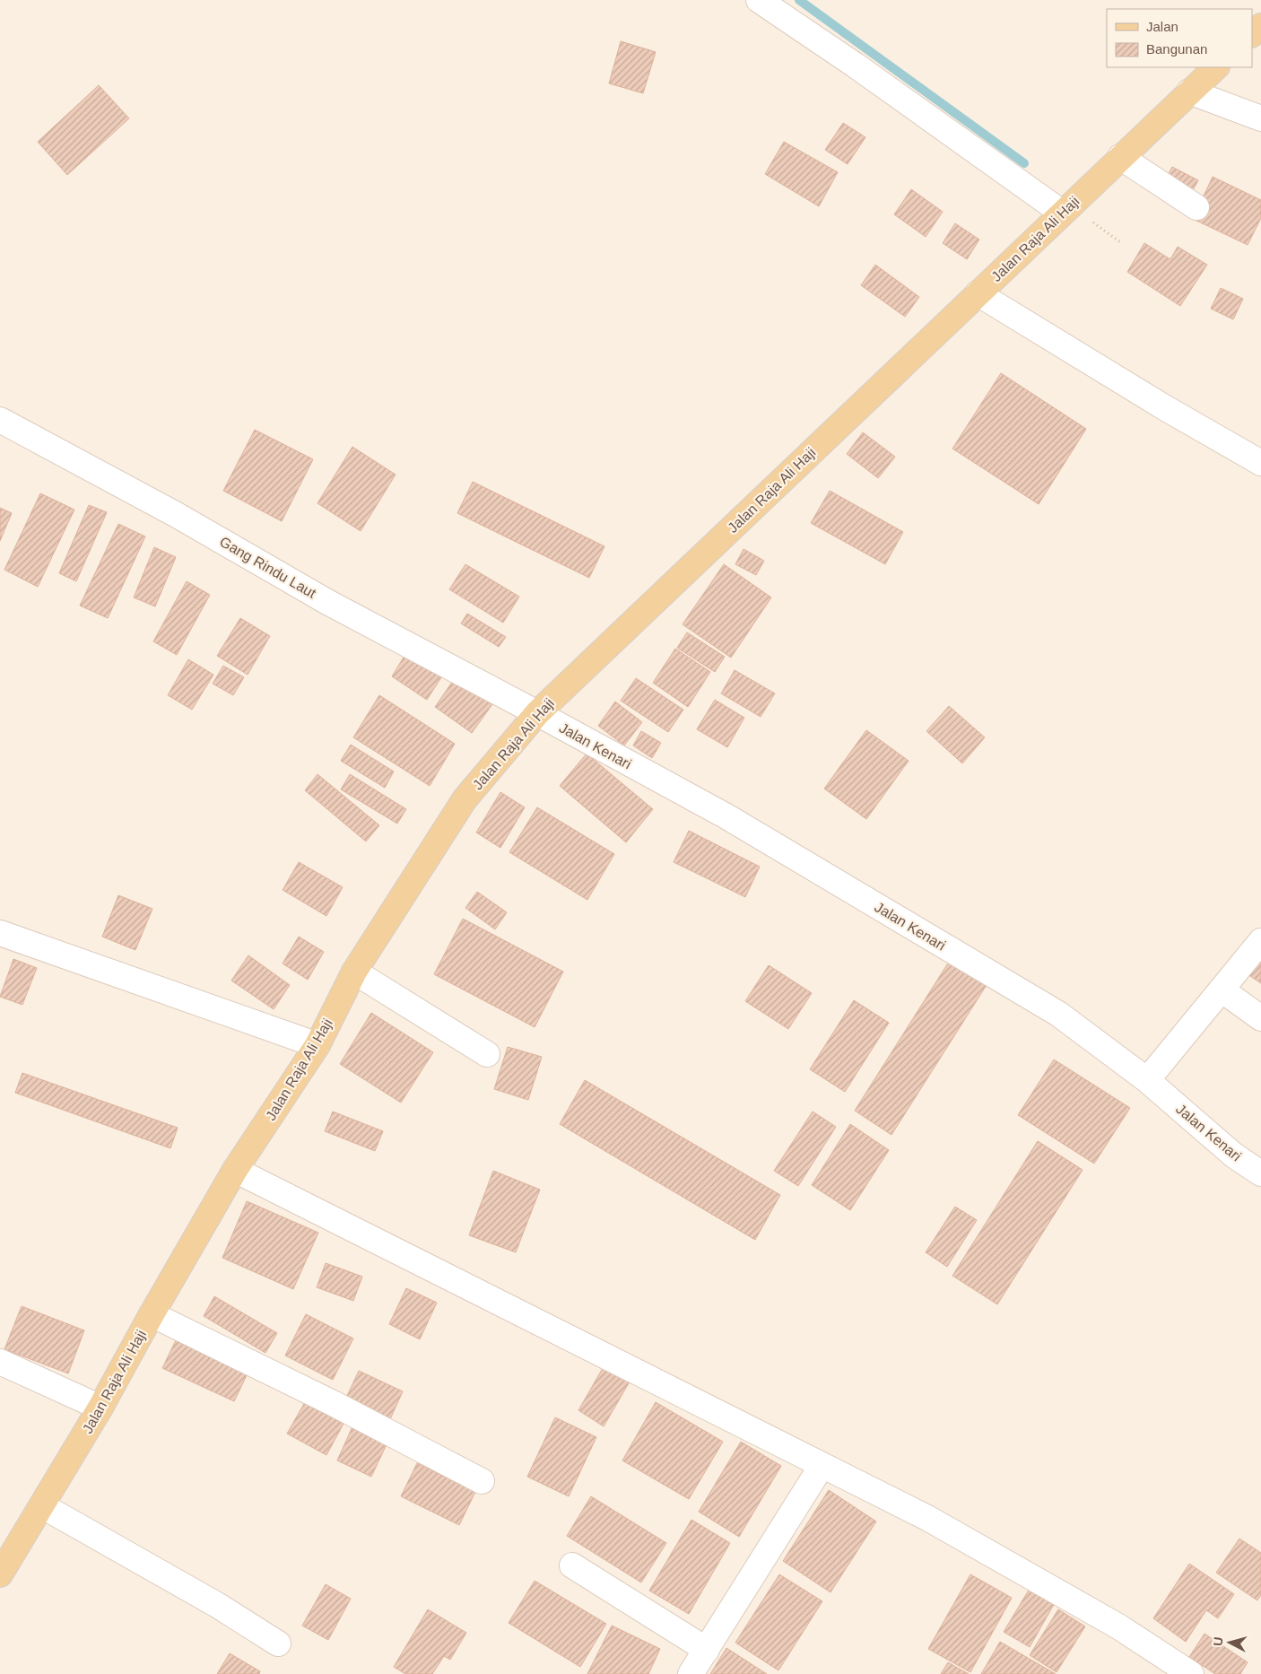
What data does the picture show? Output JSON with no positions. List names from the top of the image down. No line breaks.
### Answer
{"streets":{"main road":["Jalan Raja Ali Haji"],"street":["Gang Rindu Laut","Jalan Kenari"]},"crossings":[["Jalan Raja Ali Haji","Gang Rindu Laut"],["Jalan Raja Ali Haji","Jalan Kenari"],["Gang Rindu Laut","Jalan Kenari"]],"legend":["Jalan","Bangunan"],"north":"left"}
